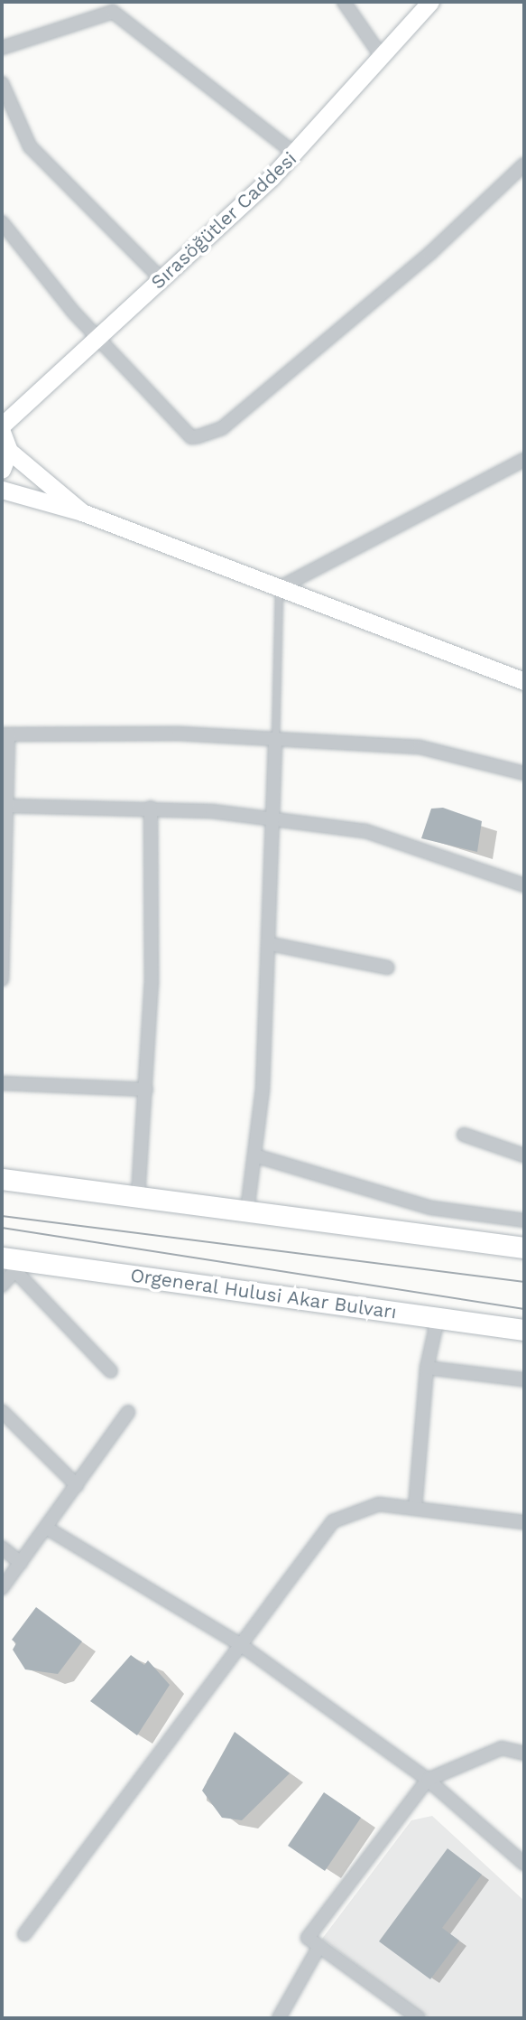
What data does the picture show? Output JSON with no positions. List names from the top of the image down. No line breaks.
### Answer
{"streets":{"main road":["Orgeneral Hulusi Akar Bulvarı"],"street":["Sırasöğütler Caddesi"]}}
